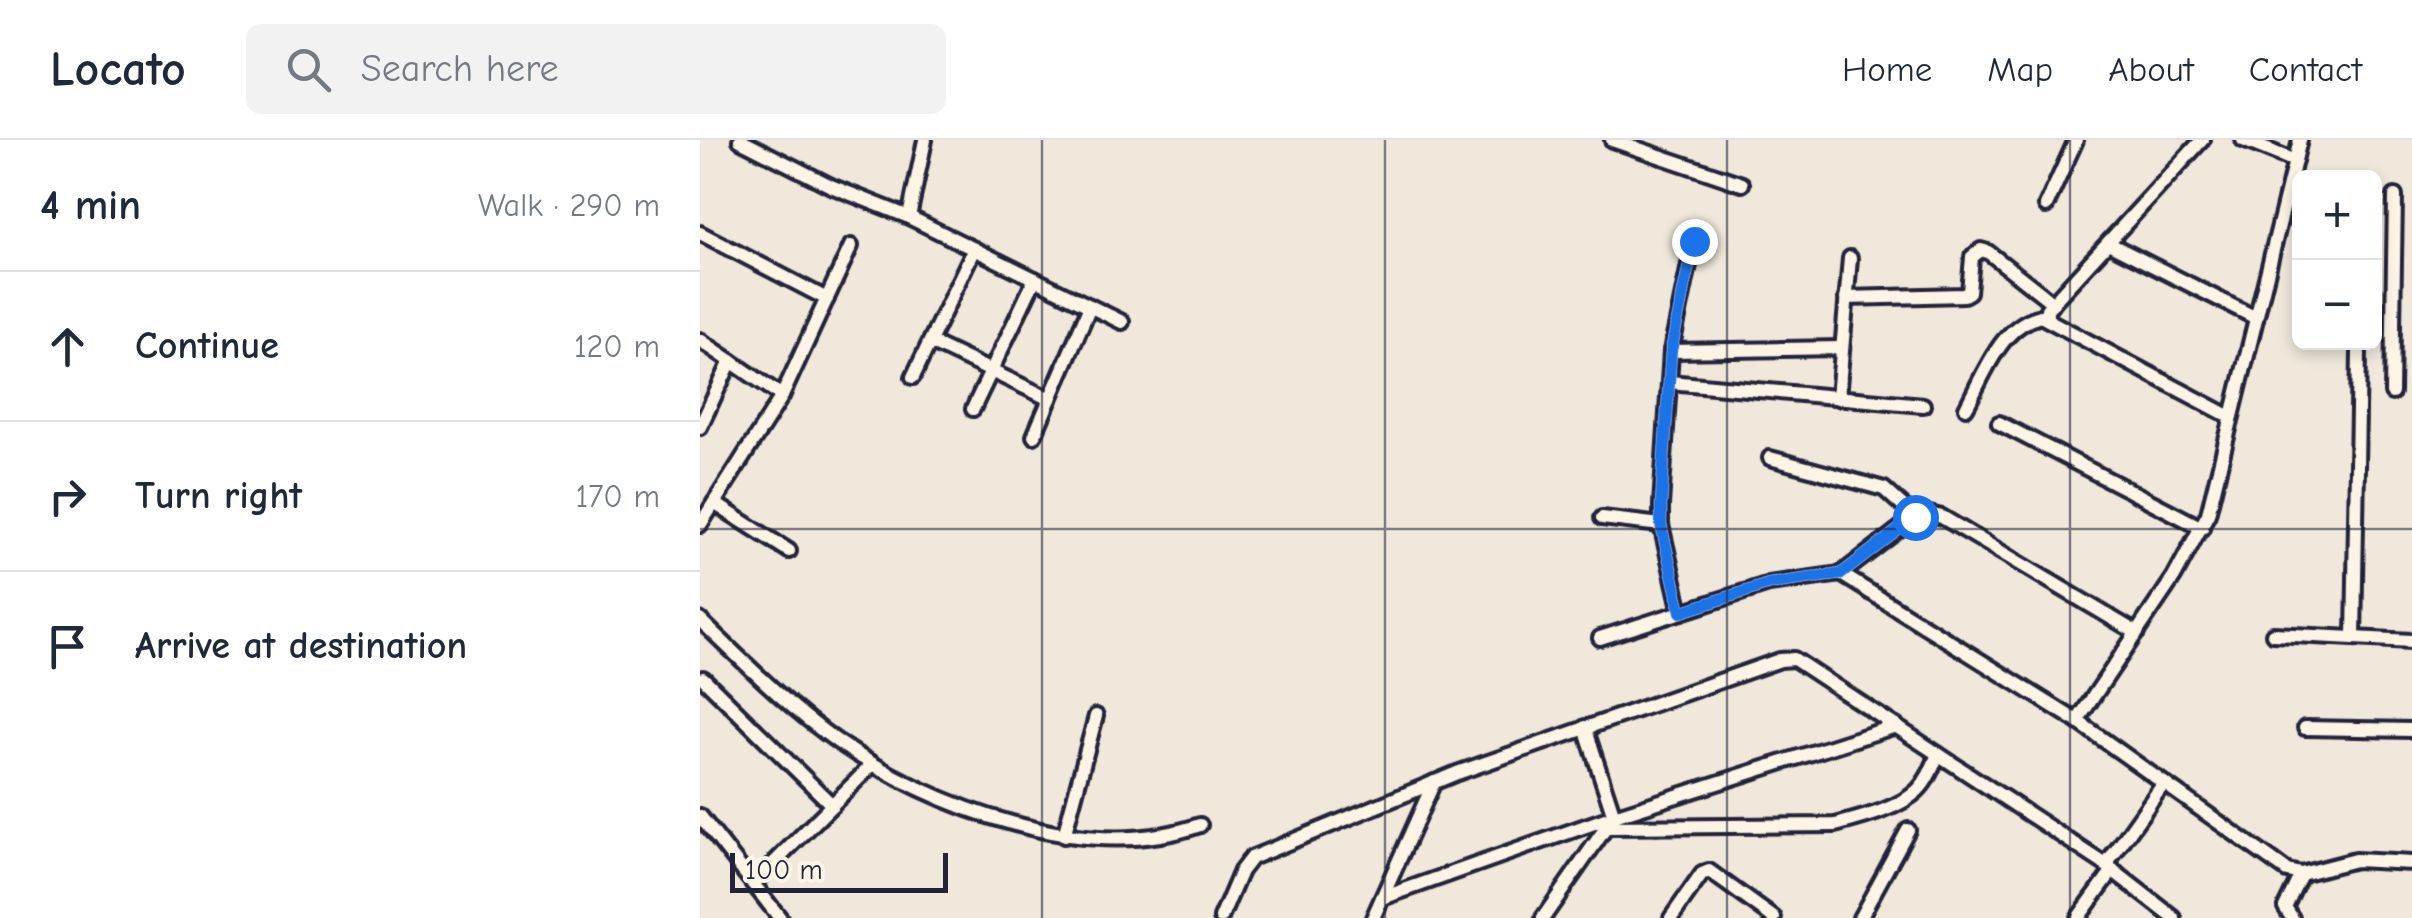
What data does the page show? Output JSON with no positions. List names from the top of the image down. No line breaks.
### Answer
{"scale_bar":"100 m","page":{"header":"Locato","search":"Search here","nav":["Home","Map","About","Contact"],"heading":["4 min","Walk · 290 m"],"map_buttons":["+","−"],"list":[["Continue","120 m"],["Turn right","170 m"],"Arrive at destination"],"scale":"100 m"}}
